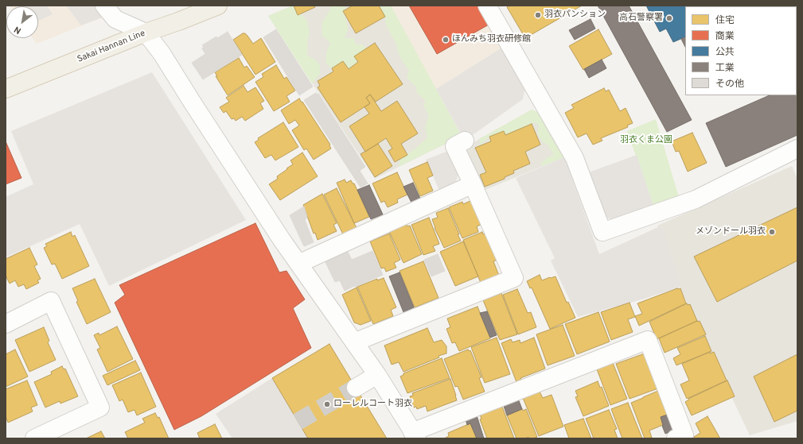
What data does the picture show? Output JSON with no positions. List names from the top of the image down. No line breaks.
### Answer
{"streets":{"main road":["Sakai Hannan Line"]},"parks":["羽衣くま公園"],"places":["羽衣パンション","高石警察署","ほんみち羽衣研修館","メゾンドール羽衣","ローレルコート羽衣"],"legend":["住宅","商業","公共","工業","その他"],"north":"bottom left"}
